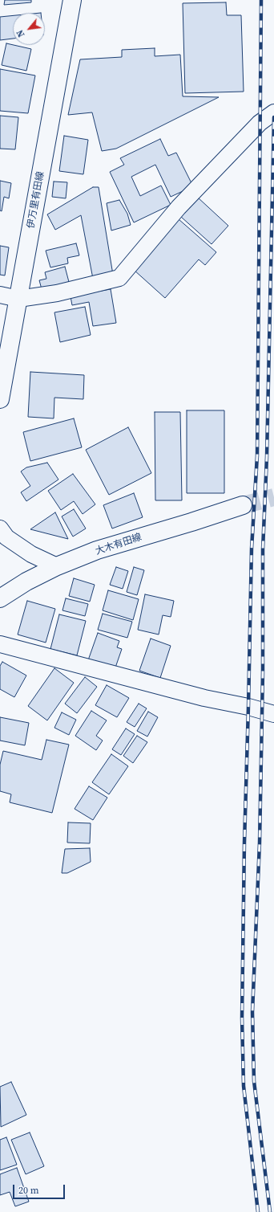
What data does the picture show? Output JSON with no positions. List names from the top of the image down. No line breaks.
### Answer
{"streets":{"main road":["伊万里有田線","大木有田線"]},"scale_bar":"20 m","north":"bottom left"}
